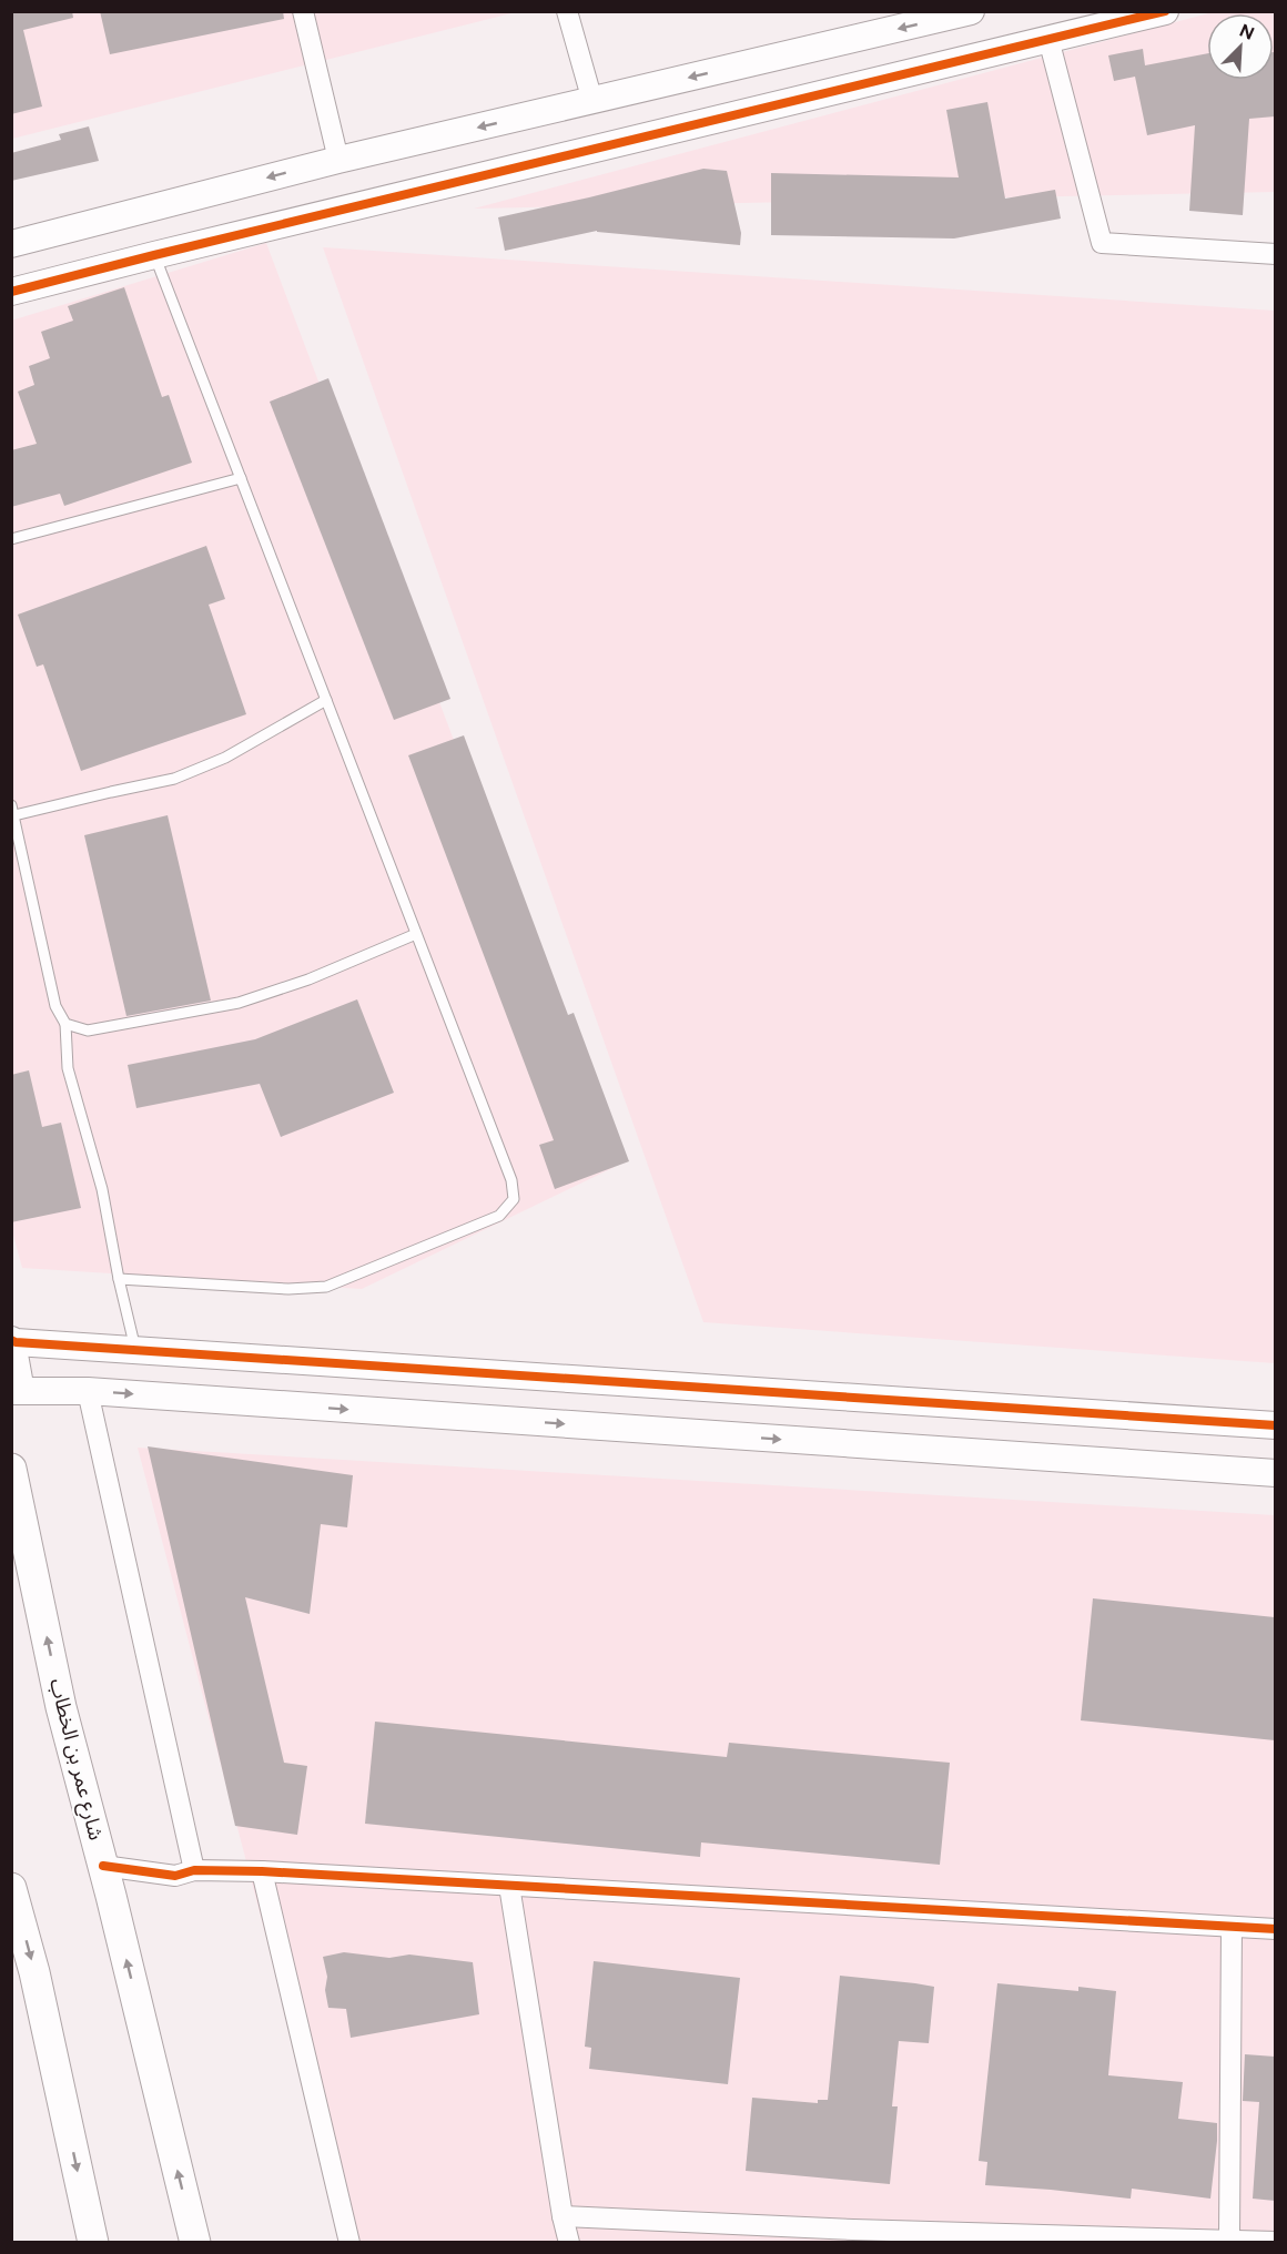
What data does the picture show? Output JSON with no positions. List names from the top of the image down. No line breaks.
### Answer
{"streets":{"main road":["شارع عمر بن الخطاب"]},"north":"top right"}
